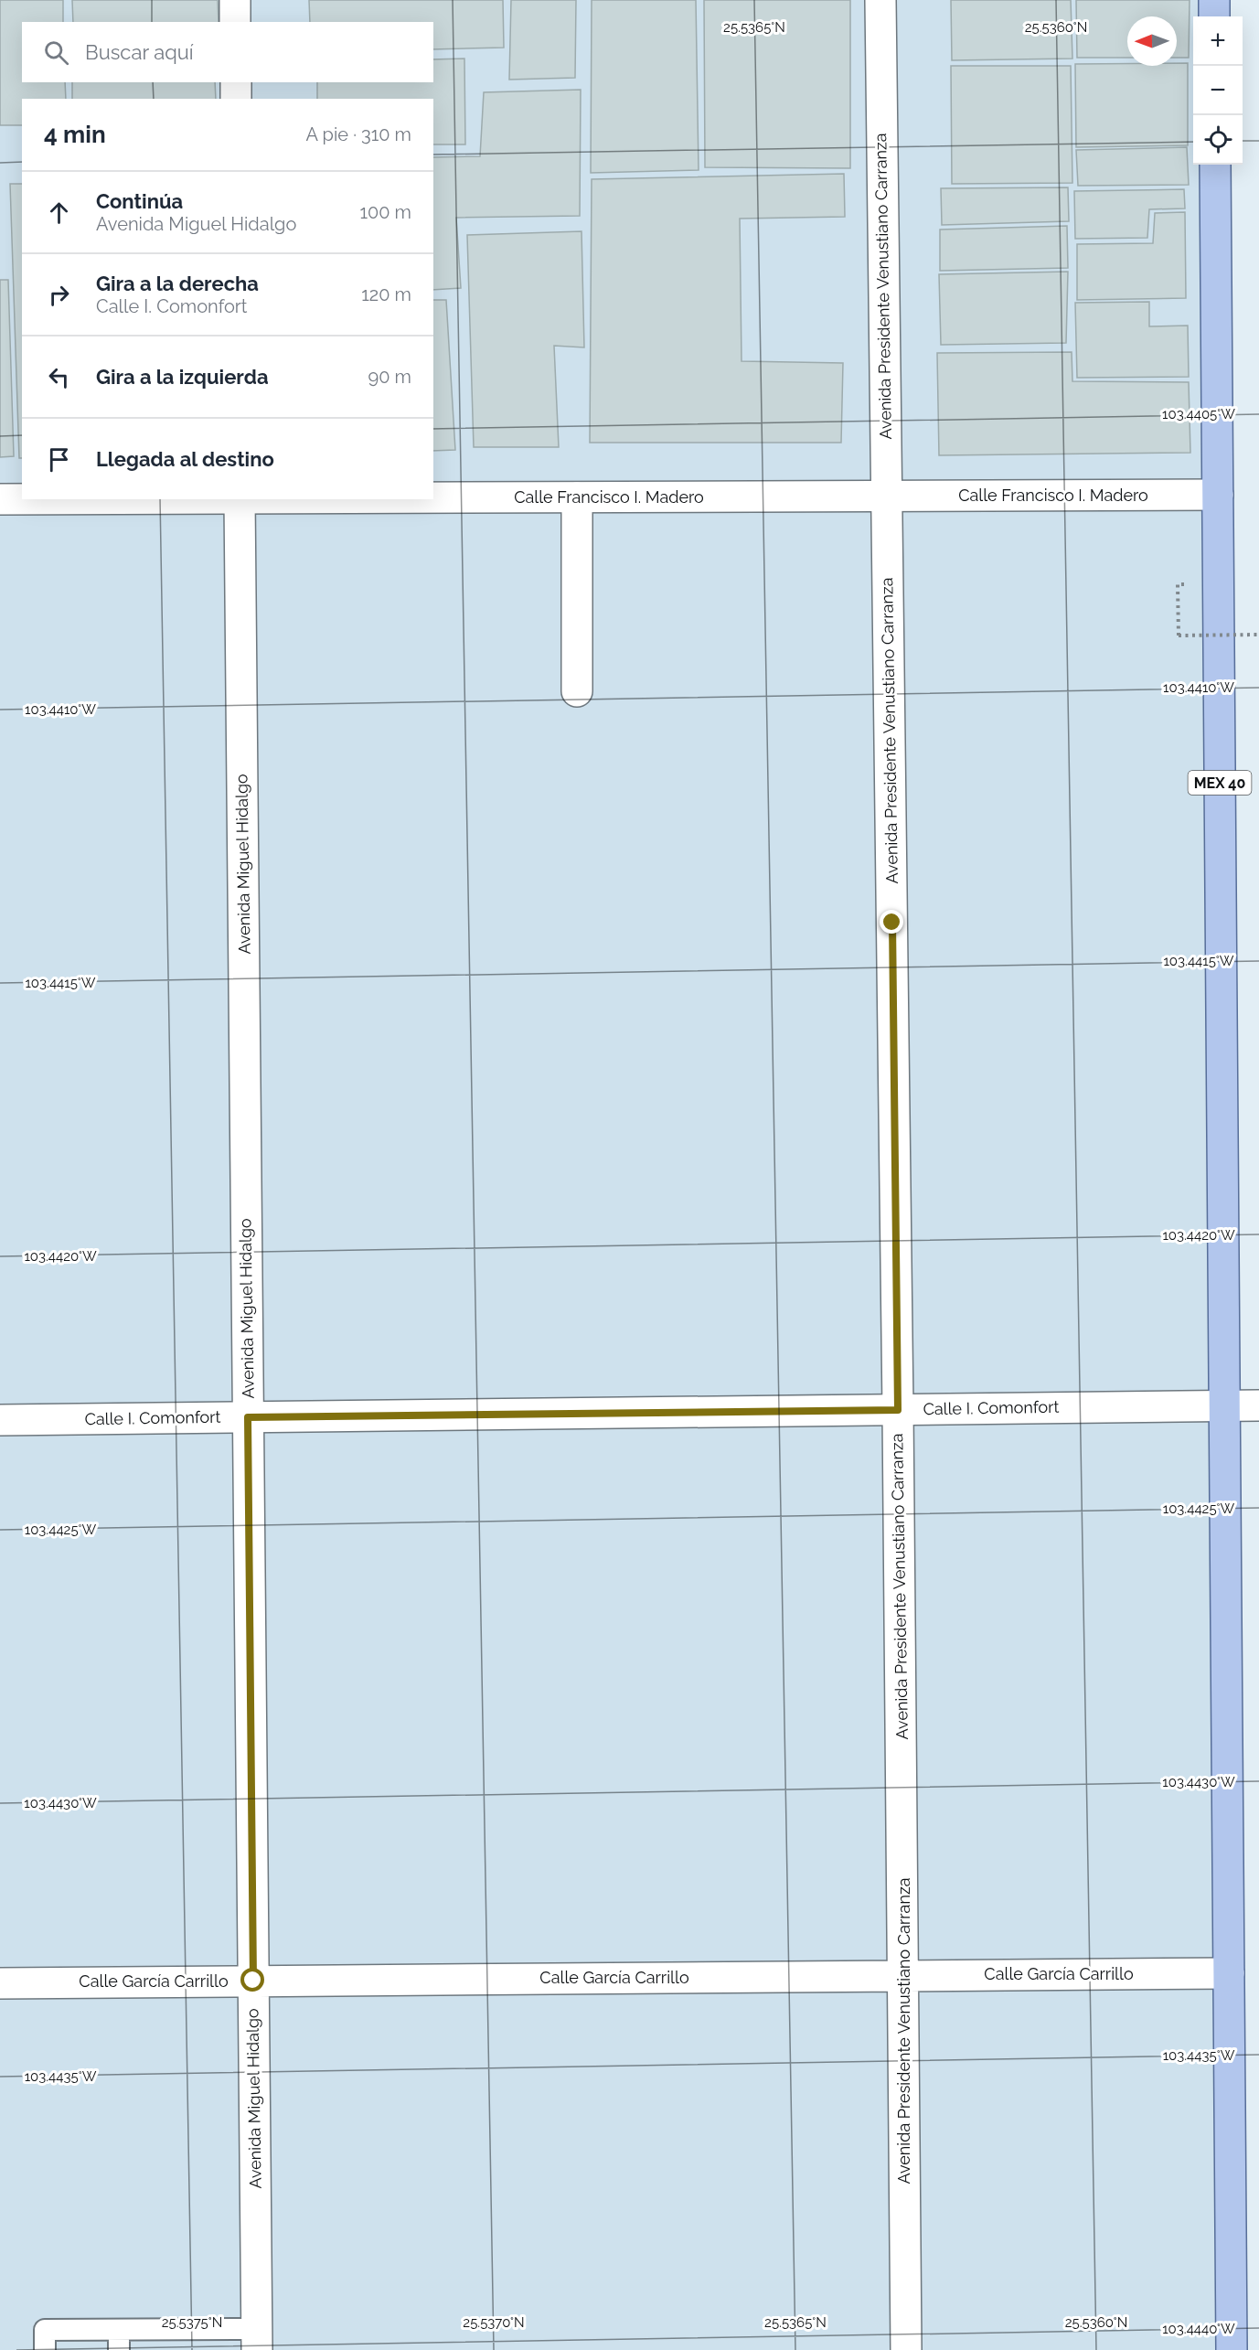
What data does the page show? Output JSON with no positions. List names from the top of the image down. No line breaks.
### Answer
{"streets":{"main road":["MEX 40"],"street":["Avenida Presidente Venustiano Carranza","Calle Francisco I. Madero","Avenida Miguel Hidalgo","Calle I. Comonfort","Calle García Carrillo"]},"crossings":[["Avenida Presidente Venustiano Carranza","Calle Francisco I. Madero"],["Avenida Presidente Venustiano Carranza","Calle I. Comonfort"],["Avenida Presidente Venustiano Carranza","Calle García Carrillo"],["Calle Francisco I. Madero","MEX 40"],["MEX 40","Calle I. Comonfort"],["MEX 40","Calle García Carrillo"],["Avenida Miguel Hidalgo","Calle I. Comonfort"],["Avenida Miguel Hidalgo","Calle García Carrillo"]],"north":"left","page":{"map_buttons":["+","−"],"search":"Buscar aquí","heading":["4 min","A pie · 310 m"],"list":[["Continúa","Avenida Miguel Hidalgo","100 m"],["Gira a la derecha","Calle I. Comonfort","120 m"],["Gira a la izquierda","90 m"],"Llegada al destino"]},"coordinates":["25.5365°N","25.5360°N","103.4405°W","103.4410°W","103.4415°W","103.4420°W","103.4425°W","103.4430°W","103.4435°W","25.5375°N","25.5370°N","103.4440°W"]}
